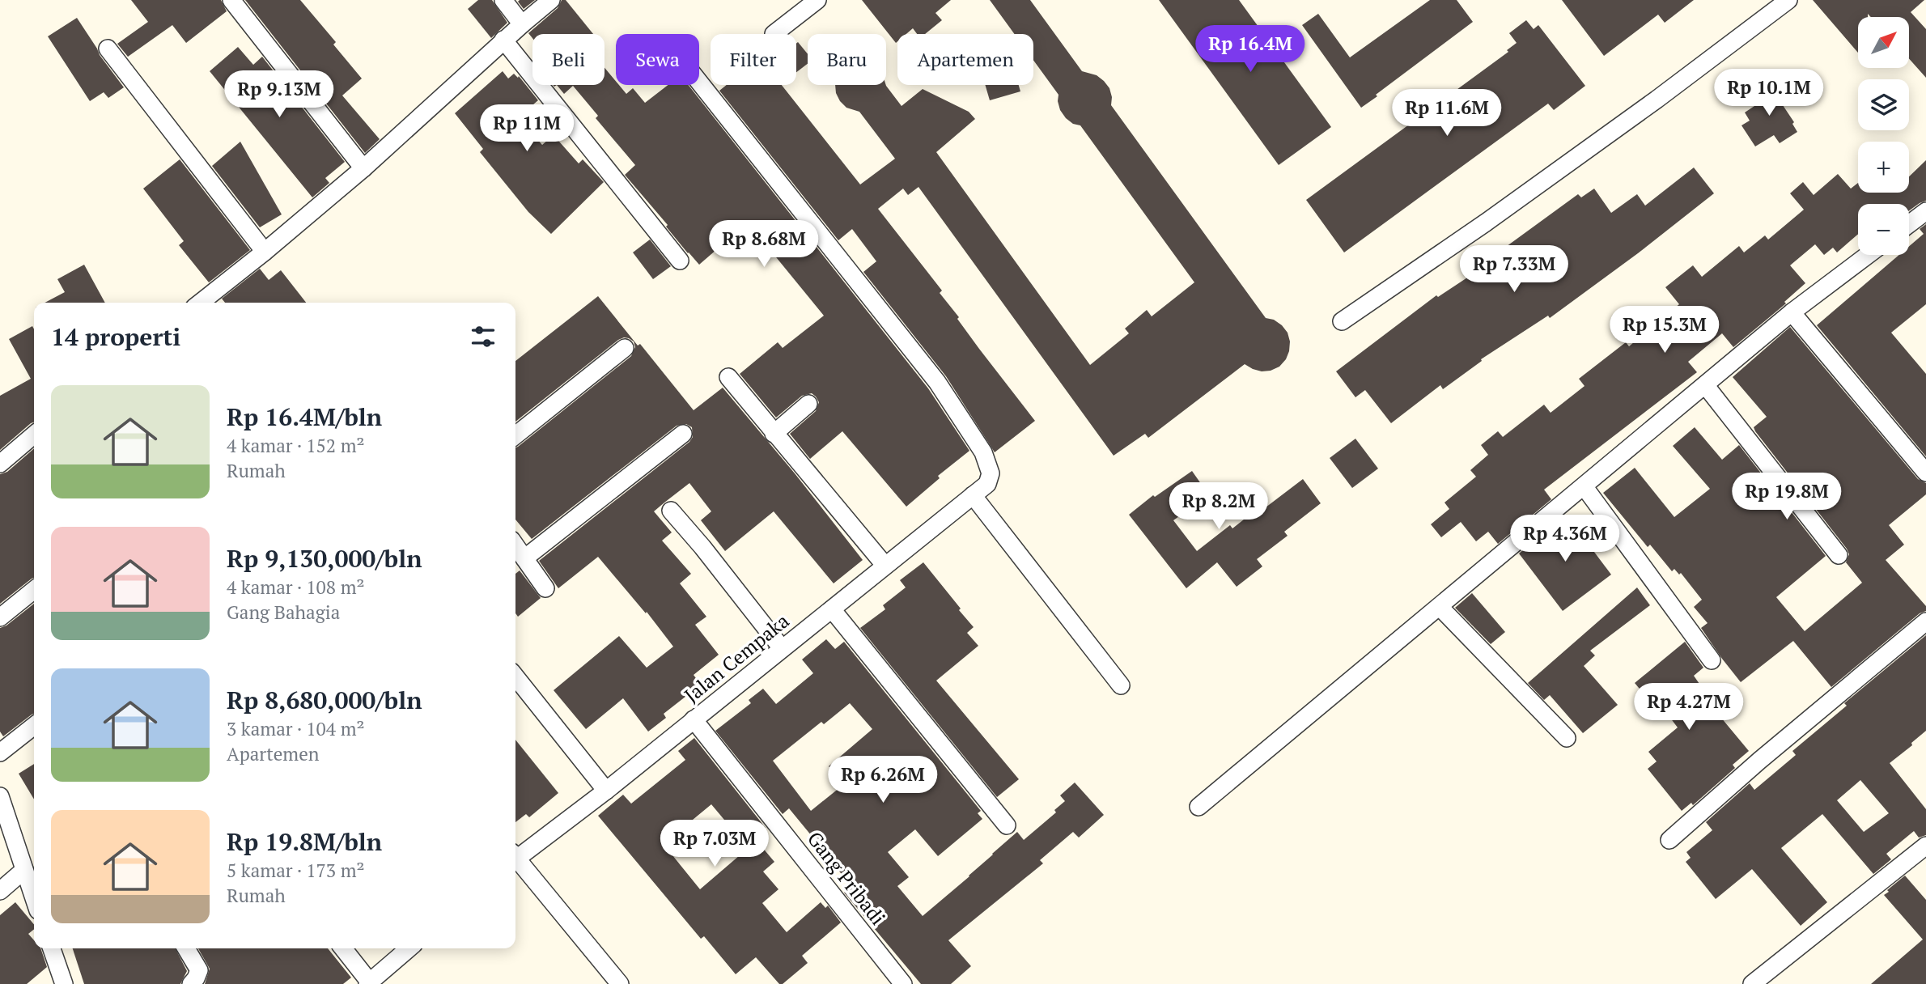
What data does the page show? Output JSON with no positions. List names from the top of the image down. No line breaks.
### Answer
{"streets":{"street":["Jalan Cempaka","Gang Pribadi"]},"crossings":[["Jalan Cempaka","Gang Pribadi"]],"north":"top right","page":{"map_buttons":["+","−"],"price":["Rp 16.4M","Rp 10.1M","Rp 9.13M","Rp 11.6M","Rp 11M","Rp 8.68M","Rp 7.33M","Rp 15.3M","Rp 19.8M","Rp 8.2M","Rp 4.36M","Rp 4.27M","Rp 6.26M","Rp 7.03M"],"chip":["Beli","Sewa","Filter","Baru","Apartemen"],"heading":"14 properti","list":[{"name":"Rp 16.4M/bln","note":"4 kamar · 152 m² · Rumah"},{"name":"Rp 9,130,000/bln","note":"4 kamar · 108 m² · Gang Bahagia"},{"name":"Rp 8,680,000/bln","note":"3 kamar · 104 m² · Apartemen"},{"name":"Rp 19.8M/bln","note":"5 kamar · 173 m² · Rumah"}]}}
